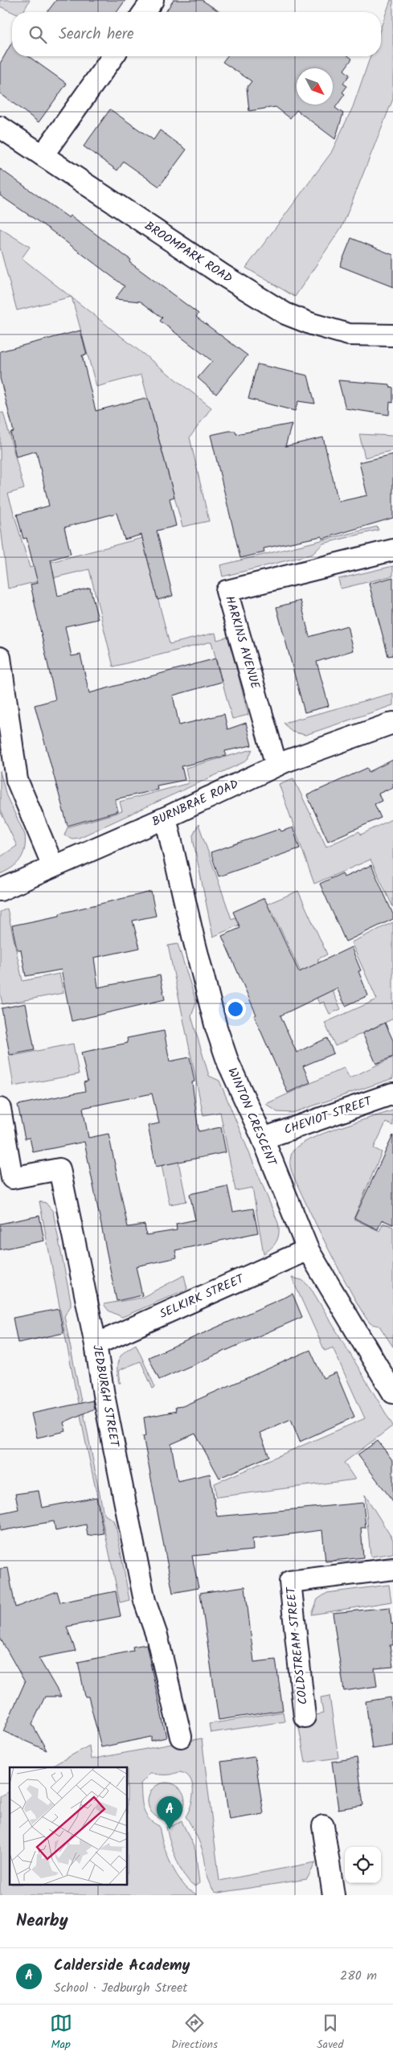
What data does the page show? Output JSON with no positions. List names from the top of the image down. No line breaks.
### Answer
{"streets":{"street":["BROOMPARK ROAD","HARKINS AVENUE","BURNBRAE ROAD","CHEVIOT STREET","WINTON CRESCENT","SELKIRK STREET","JEDBURGH STREET","COLDSTREAM STREET"]},"crossings":[["HARKINS AVENUE","BURNBRAE ROAD"],["BURNBRAE ROAD","WINTON CRESCENT"],["CHEVIOT STREET","WINTON CRESCENT"],["WINTON CRESCENT","SELKIRK STREET"],["SELKIRK STREET","JEDBURGH STREET"]],"north":"bottom right","page":{"search":"Search here","pins":"A","heading":"Nearby","list":[{"mark":"A","name":"Calderside Academy","note":"School · Jedburgh Street","value":"280 m"}],"nav":["Map","Directions","Saved"]}}
